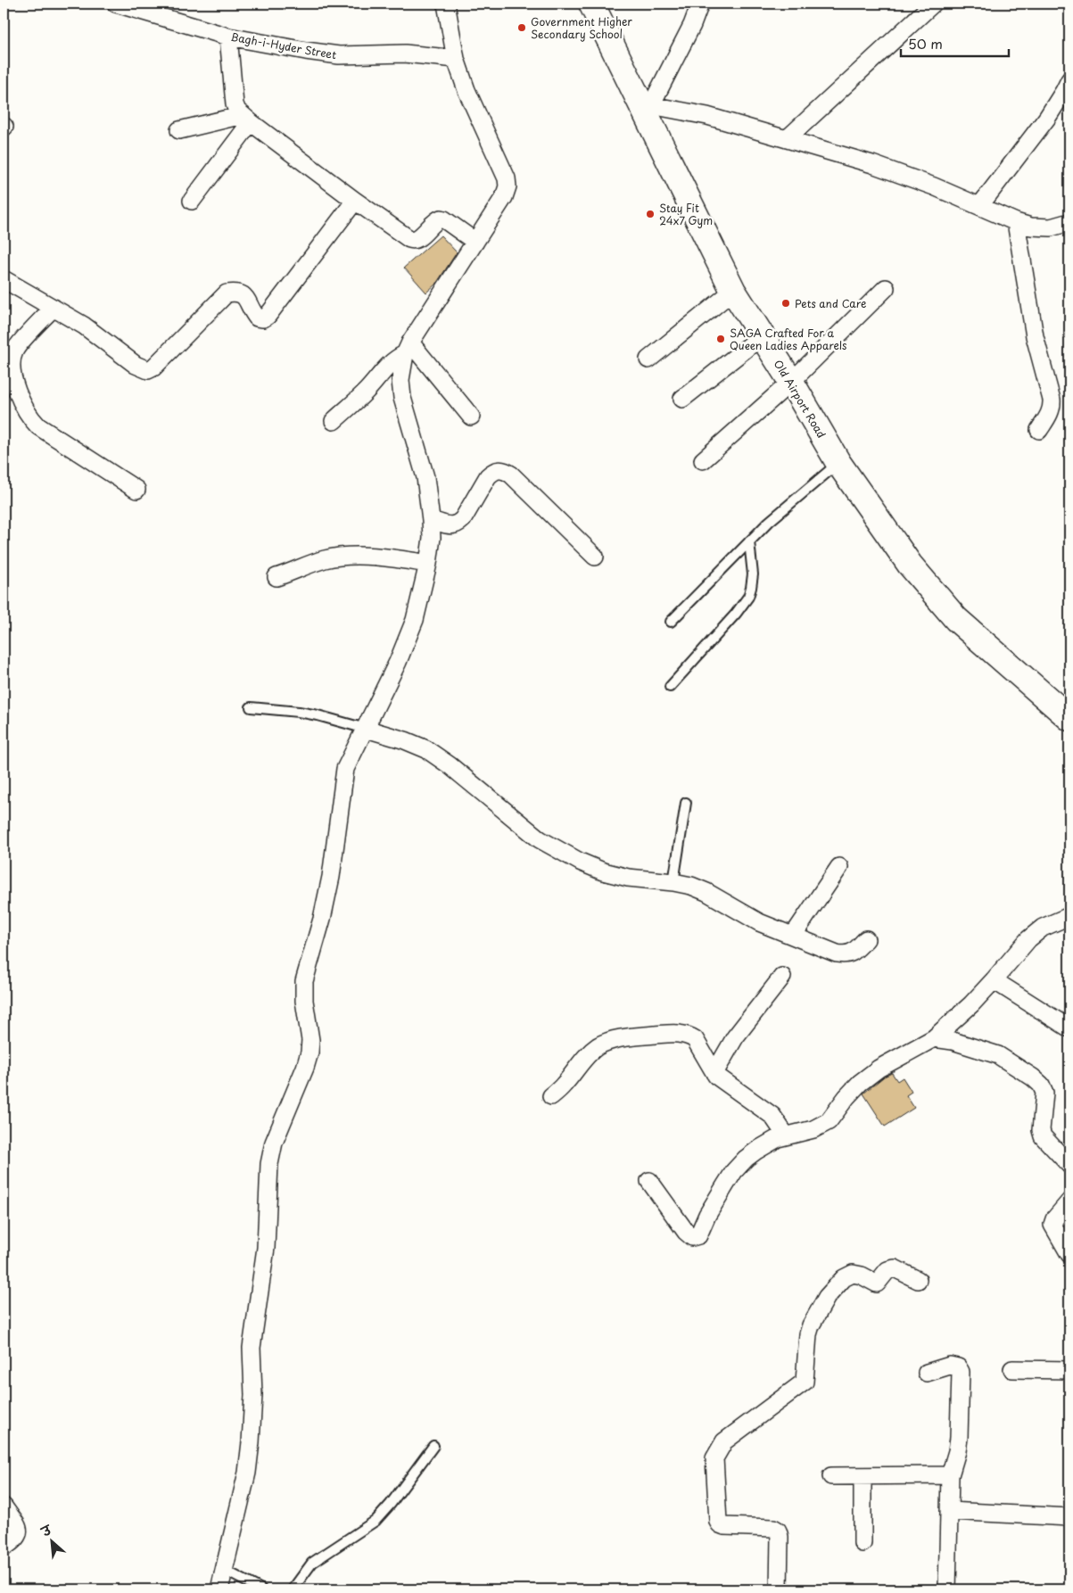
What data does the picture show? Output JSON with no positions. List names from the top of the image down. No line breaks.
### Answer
{"streets":{"main road":["Old Airport Road"],"street":["Bagh-i-Hyder Street"]},"places":["Government Higher Secondary School","Stay Fit 24x7 Gym","Pets and Care","SAGA Crafted For a Queen Ladies Apparels"],"scale_bar":"50 m","north":"top left"}
